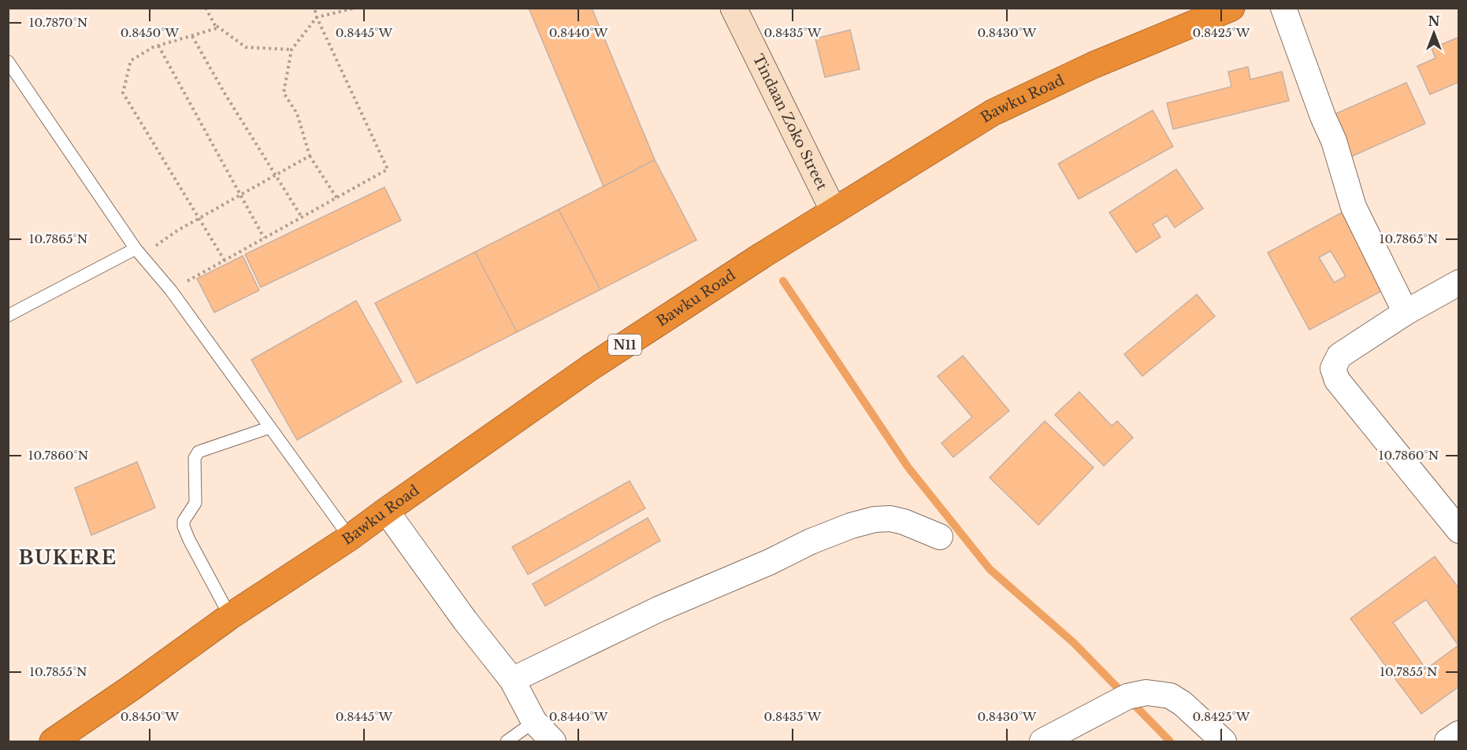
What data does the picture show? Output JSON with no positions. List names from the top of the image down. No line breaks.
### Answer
{"streets":{"highway":["Bawku Road","N11"],"main road":["Tindaan Zoko Street"]},"crossings":[["Bawku Road","Tindaan Zoko Street"]],"districts":["BUKERE"],"north":"top","coordinates":["10.7870°N","0.8450°W","0.8445°W","0.8440°W","0.8435°W","0.8430°W","0.8425°W","10.7865°N","10.7860°N","10.7855°N"]}
